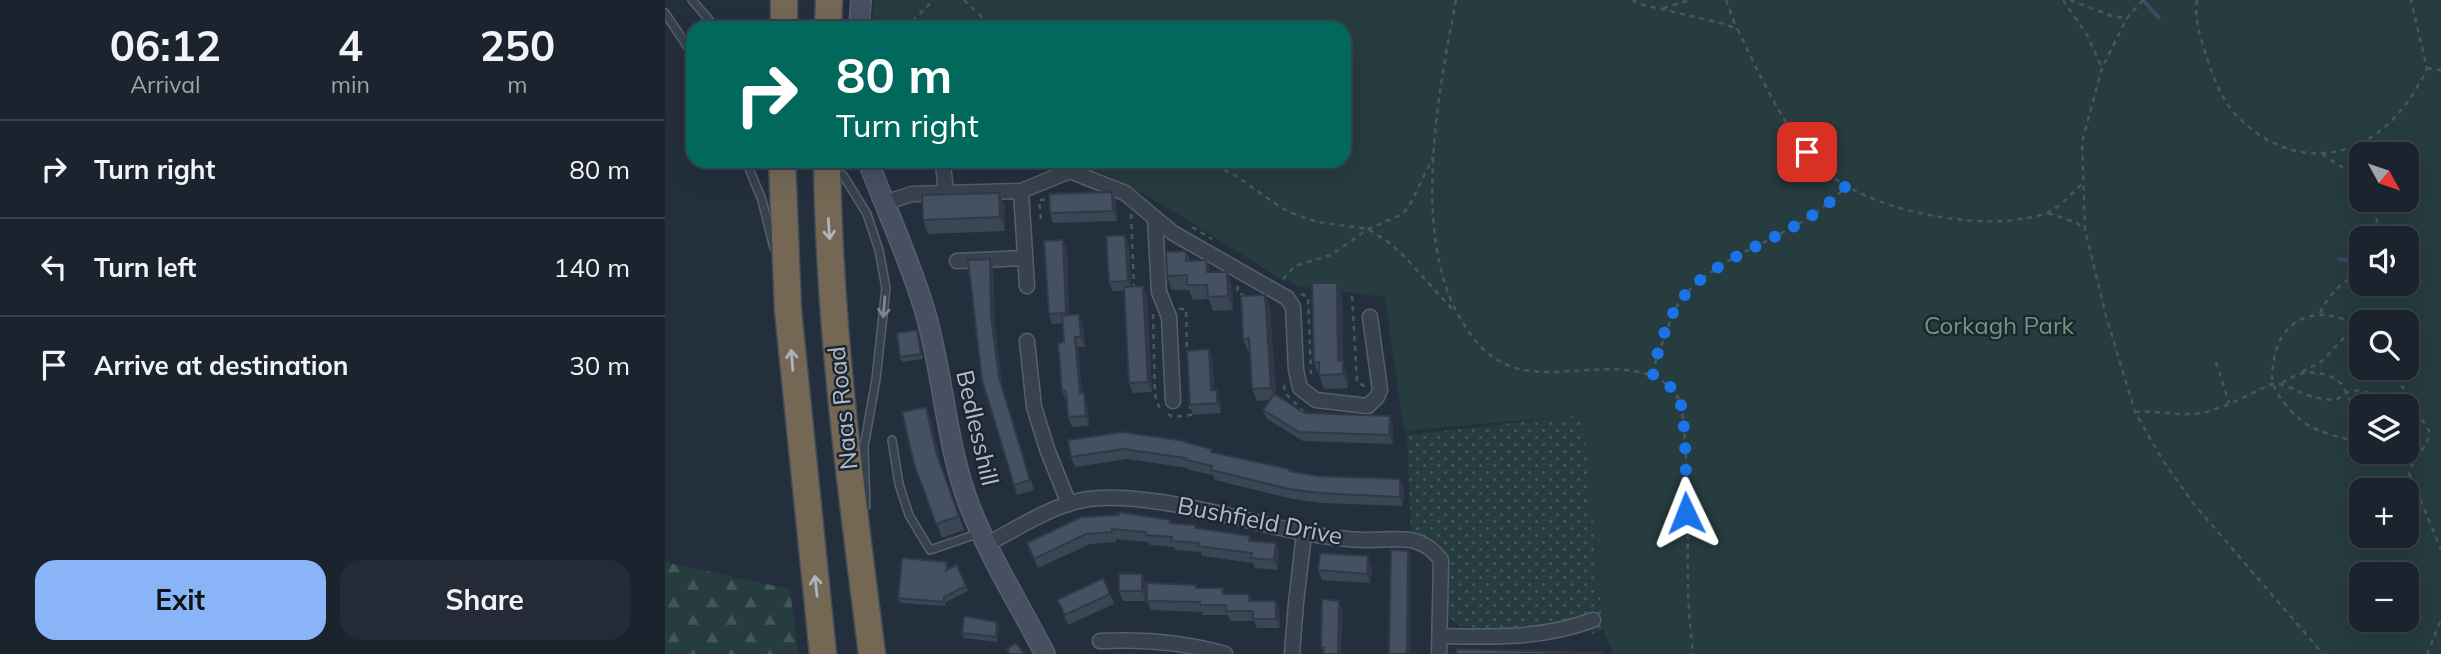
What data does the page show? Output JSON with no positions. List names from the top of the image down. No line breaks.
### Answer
{"streets":{"highway":["Naas Road"],"street":["Bedlesshill","Bushfield Drive"]},"crossings":[["Bedlesshill","Bushfield Drive"]],"parks":["Corkagh Park"],"north":"bottom right","page":{"eta":["06:12","Arrival","4","min","250","m"],"turn":["80 m","Turn right"],"list":[{"name":"Turn right","value":"80 m"},{"name":"Turn left","value":"140 m"},{"name":"Arrive at destination","value":"30 m"}],"map_buttons":["+","−"],"buttons":["Exit","Share"]}}
